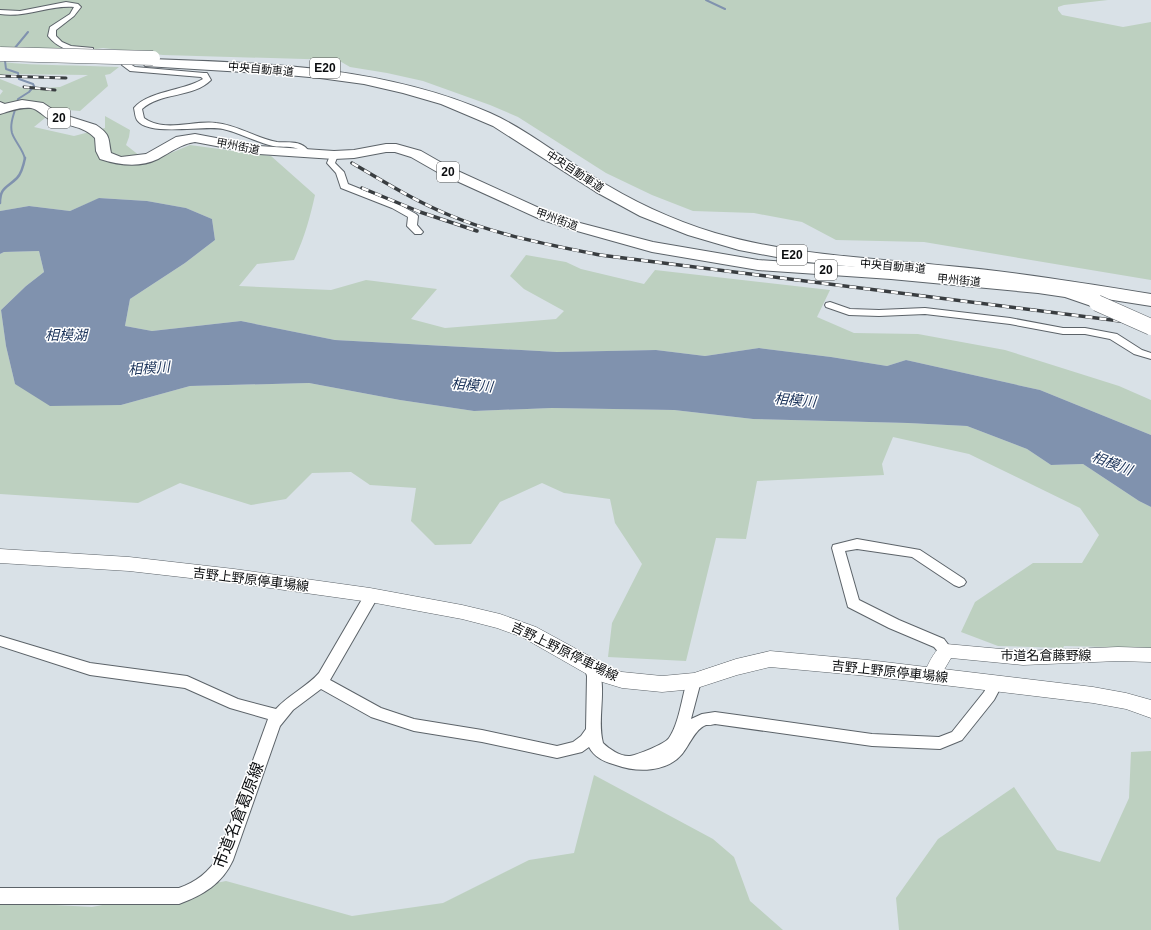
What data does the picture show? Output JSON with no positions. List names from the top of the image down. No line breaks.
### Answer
{"streets":{"highway":["E20","中央自動車道","20","甲州街道"],"main road":["吉野上野原停車場線"],"street":["市道名倉藤野線","市道名倉葛原線"]},"crossings":[["吉野上野原停車場線","市道名倉葛原線"]],"water":["相模湖","相模川"]}
